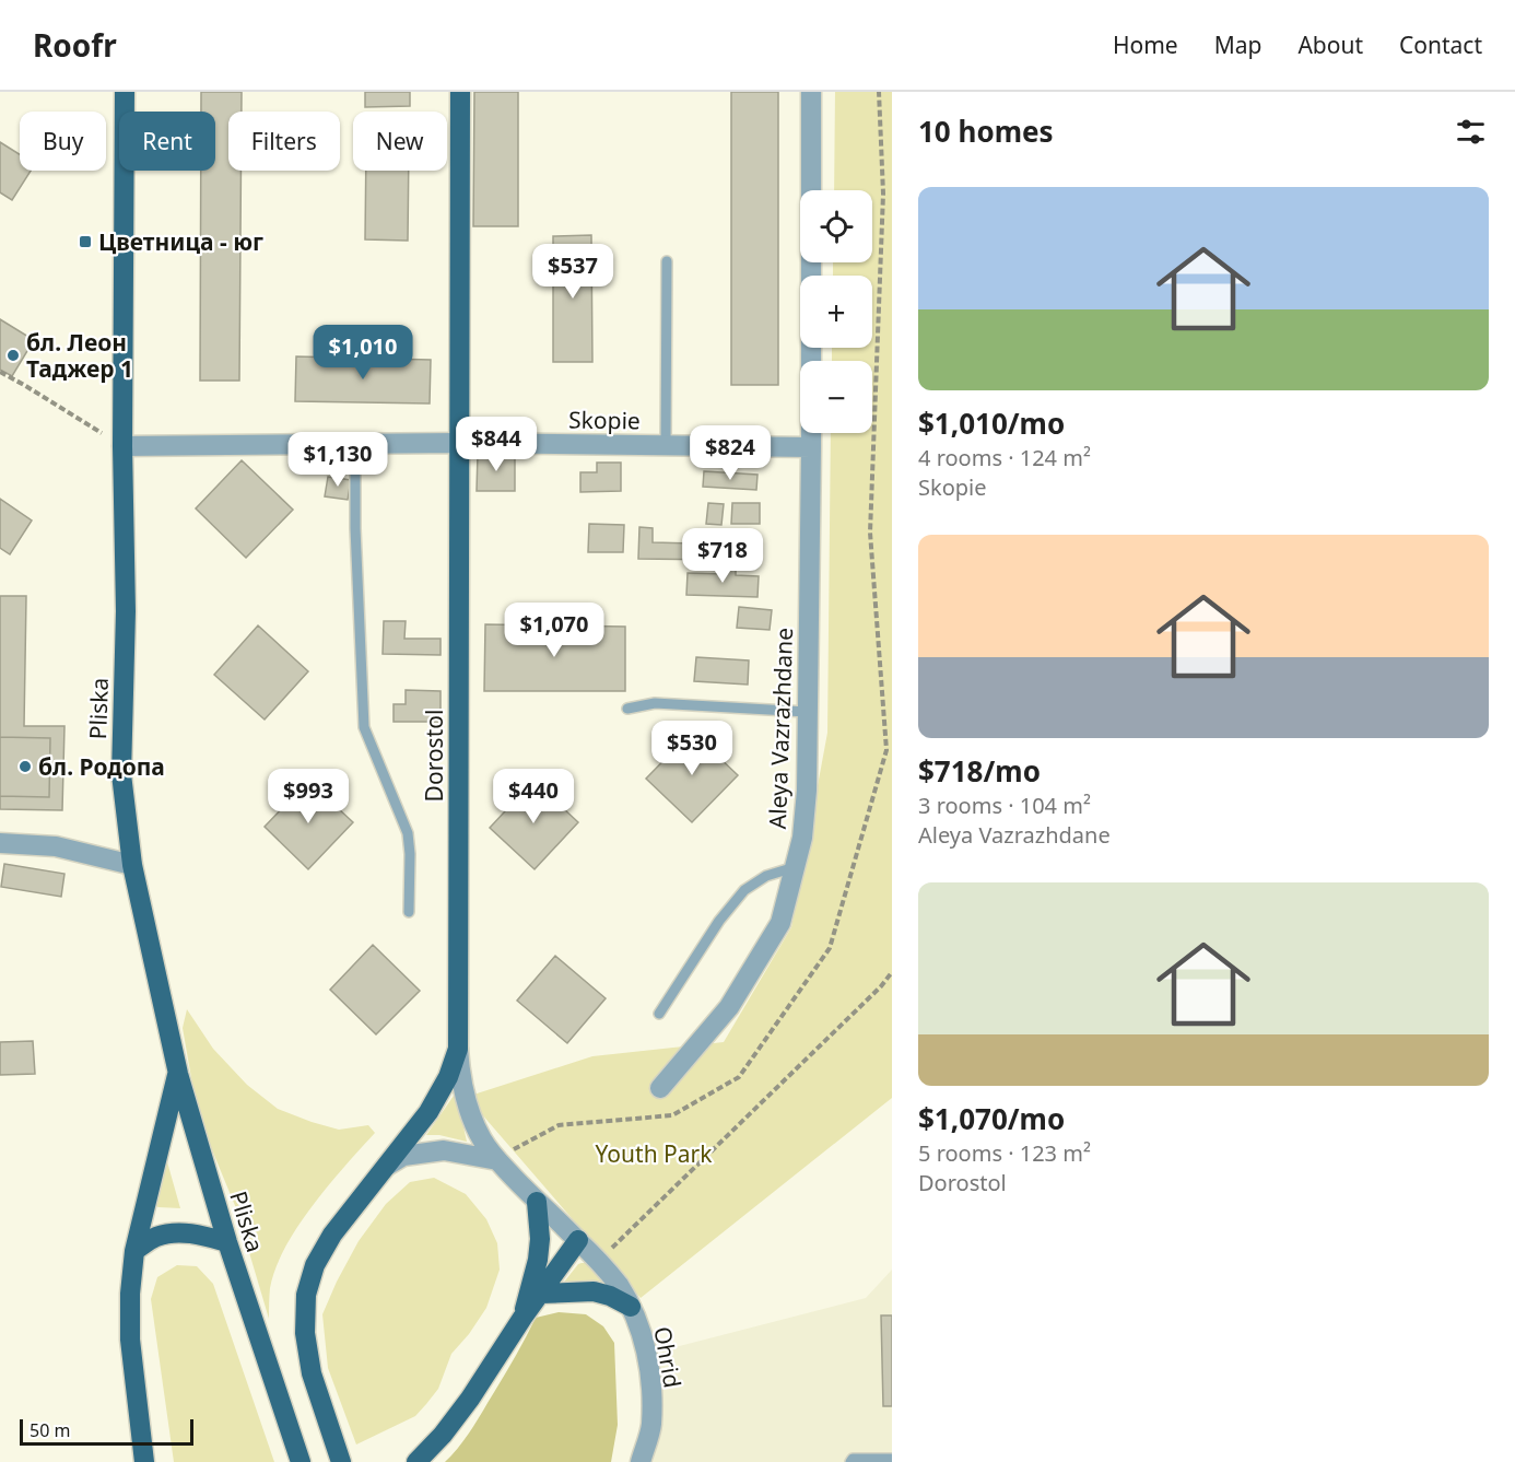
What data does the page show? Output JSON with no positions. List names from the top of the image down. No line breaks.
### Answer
{"streets":{"main road":["Pliska","Dorostol"],"street":["Skopie","Aleya Vazrazhdane","Ohrid"]},"crossings":[["Skopie","Pliska"],["Skopie","Aleya Vazrazhdane"],["Skopie","Dorostol"],["Dorostol","Ohrid"]],"parks":["Youth Park"],"places":{"transit":["Цветница - юг"],"other":["бл. Леон Таджер 1","бл. Родопа"]},"scale_bar":"50 m","page":{"header":"Roofr","nav":["Home","Map","About","Contact"],"heading":"10 homes","chip":["Buy","Rent","Filters","New"],"list":[{"name":"$1,010/mo","note":"4 rooms · 124 m² · Skopie"},{"name":"$718/mo","note":"3 rooms · 104 m² · Aleya Vazrazhdane"},{"name":"$1,070/mo","note":"5 rooms · 123 m² · Dorostol"}],"map_buttons":["+","−"],"price":["$537","$1,010","$844","$824","$1,130","$718","$1,070","$530","$993","$440"],"scale":"50 m"}}
